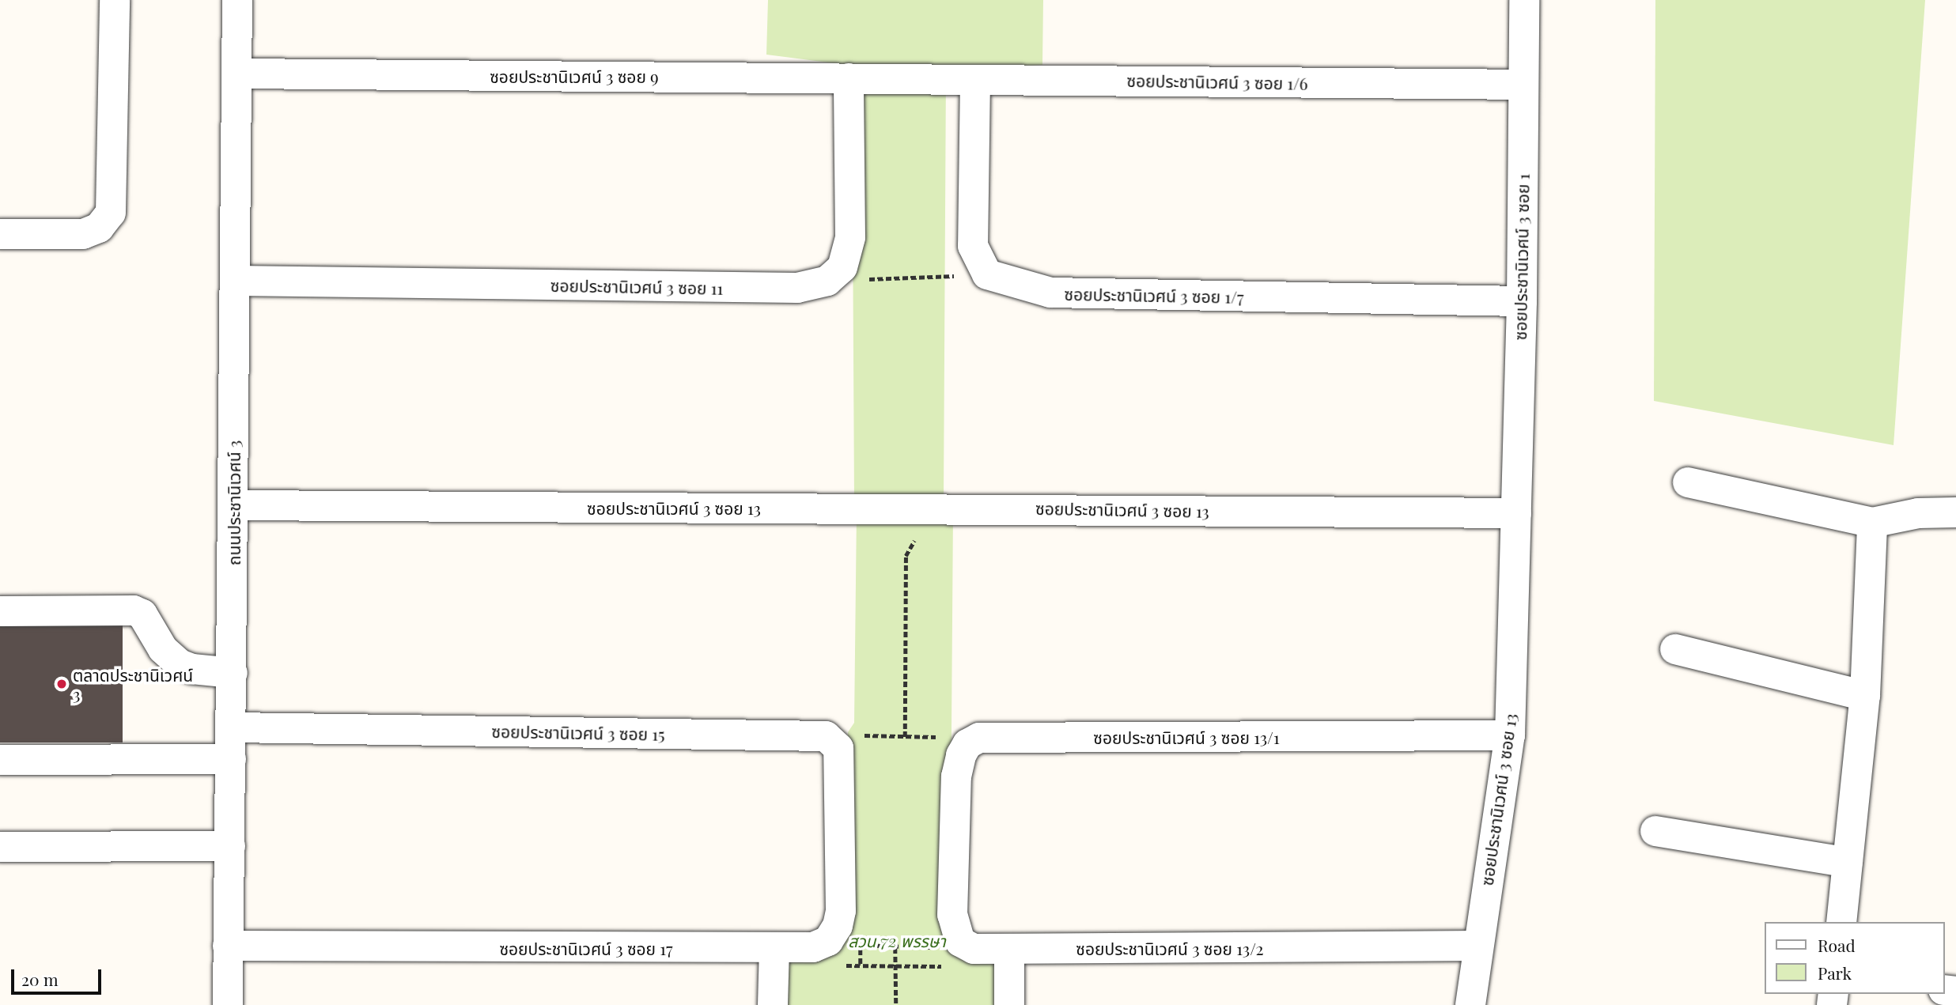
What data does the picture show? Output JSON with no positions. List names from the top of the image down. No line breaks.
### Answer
{"streets":{"street":["ซอยประชานิเวศน์ 3 ซอย 9","ซอยประชานิเวศน์ 3 ซอย 1/6","ซอยประชานิเวศน์ 3 ซอย 1","ซอยประชานิเวศน์ 3 ซอย 11","ซอยประชานิเวศน์ 3 ซอย 1/7","ถนนประชานิเวศน์ 3","ซอยประชานิเวศน์ 3 ซอย 13","ซอยประชานิเวศน์ 3 ซอย 15","ซอยประชานิเวศน์ 3 ซอย 13/1","ซอยประชานิเวศน์ 3 ซอย 17","ซอยประชานิเวศน์ 3 ซอย 13/2"]},"crossings":[["ซอยประชานิเวศน์ 3 ซอย 9","ซอยประชานิเวศน์ 3 ซอย 1/6"],["ซอยประชานิเวศน์ 3 ซอย 9","ถนนประชานิเวศน์ 3"],["ซอยประชานิเวศน์ 3 ซอย 1/6","ซอยประชานิเวศน์ 3 ซอย 1"],["ซอยประชานิเวศน์ 3 ซอย 1","ซอยประชานิเวศน์ 3 ซอย 1/7"],["ซอยประชานิเวศน์ 3 ซอย 1","ซอยประชานิเวศน์ 3 ซอย 13"],["ซอยประชานิเวศน์ 3 ซอย 11","ถนนประชานิเวศน์ 3"],["ถนนประชานิเวศน์ 3","ซอยประชานิเวศน์ 3 ซอย 13"],["ถนนประชานิเวศน์ 3","ซอยประชานิเวศน์ 3 ซอย 15"],["ถนนประชานิเวศน์ 3","ซอยประชานิเวศน์ 3 ซอย 17"],["ซอยประชานิเวศน์ 3 ซอย 13","ซอยประชานิเวศน์ 3 ซอย 13/1"],["ซอยประชานิเวศน์ 3 ซอย 13","ซอยประชานิเวศน์ 3 ซอย 13/2"],["ซอยประชานิเวศน์ 3 ซอย 15","ซอยประชานิเวศน์ 3 ซอย 17"],["ซอยประชานิเวศน์ 3 ซอย 13/1","ซอยประชานิเวศน์ 3 ซอย 13/2"]],"parks":["สวน 72 พรรษา"],"places":["ตลาดประชานิเวศน์ 3"],"legend":["Road","Park"],"scale_bar":"20 m"}
